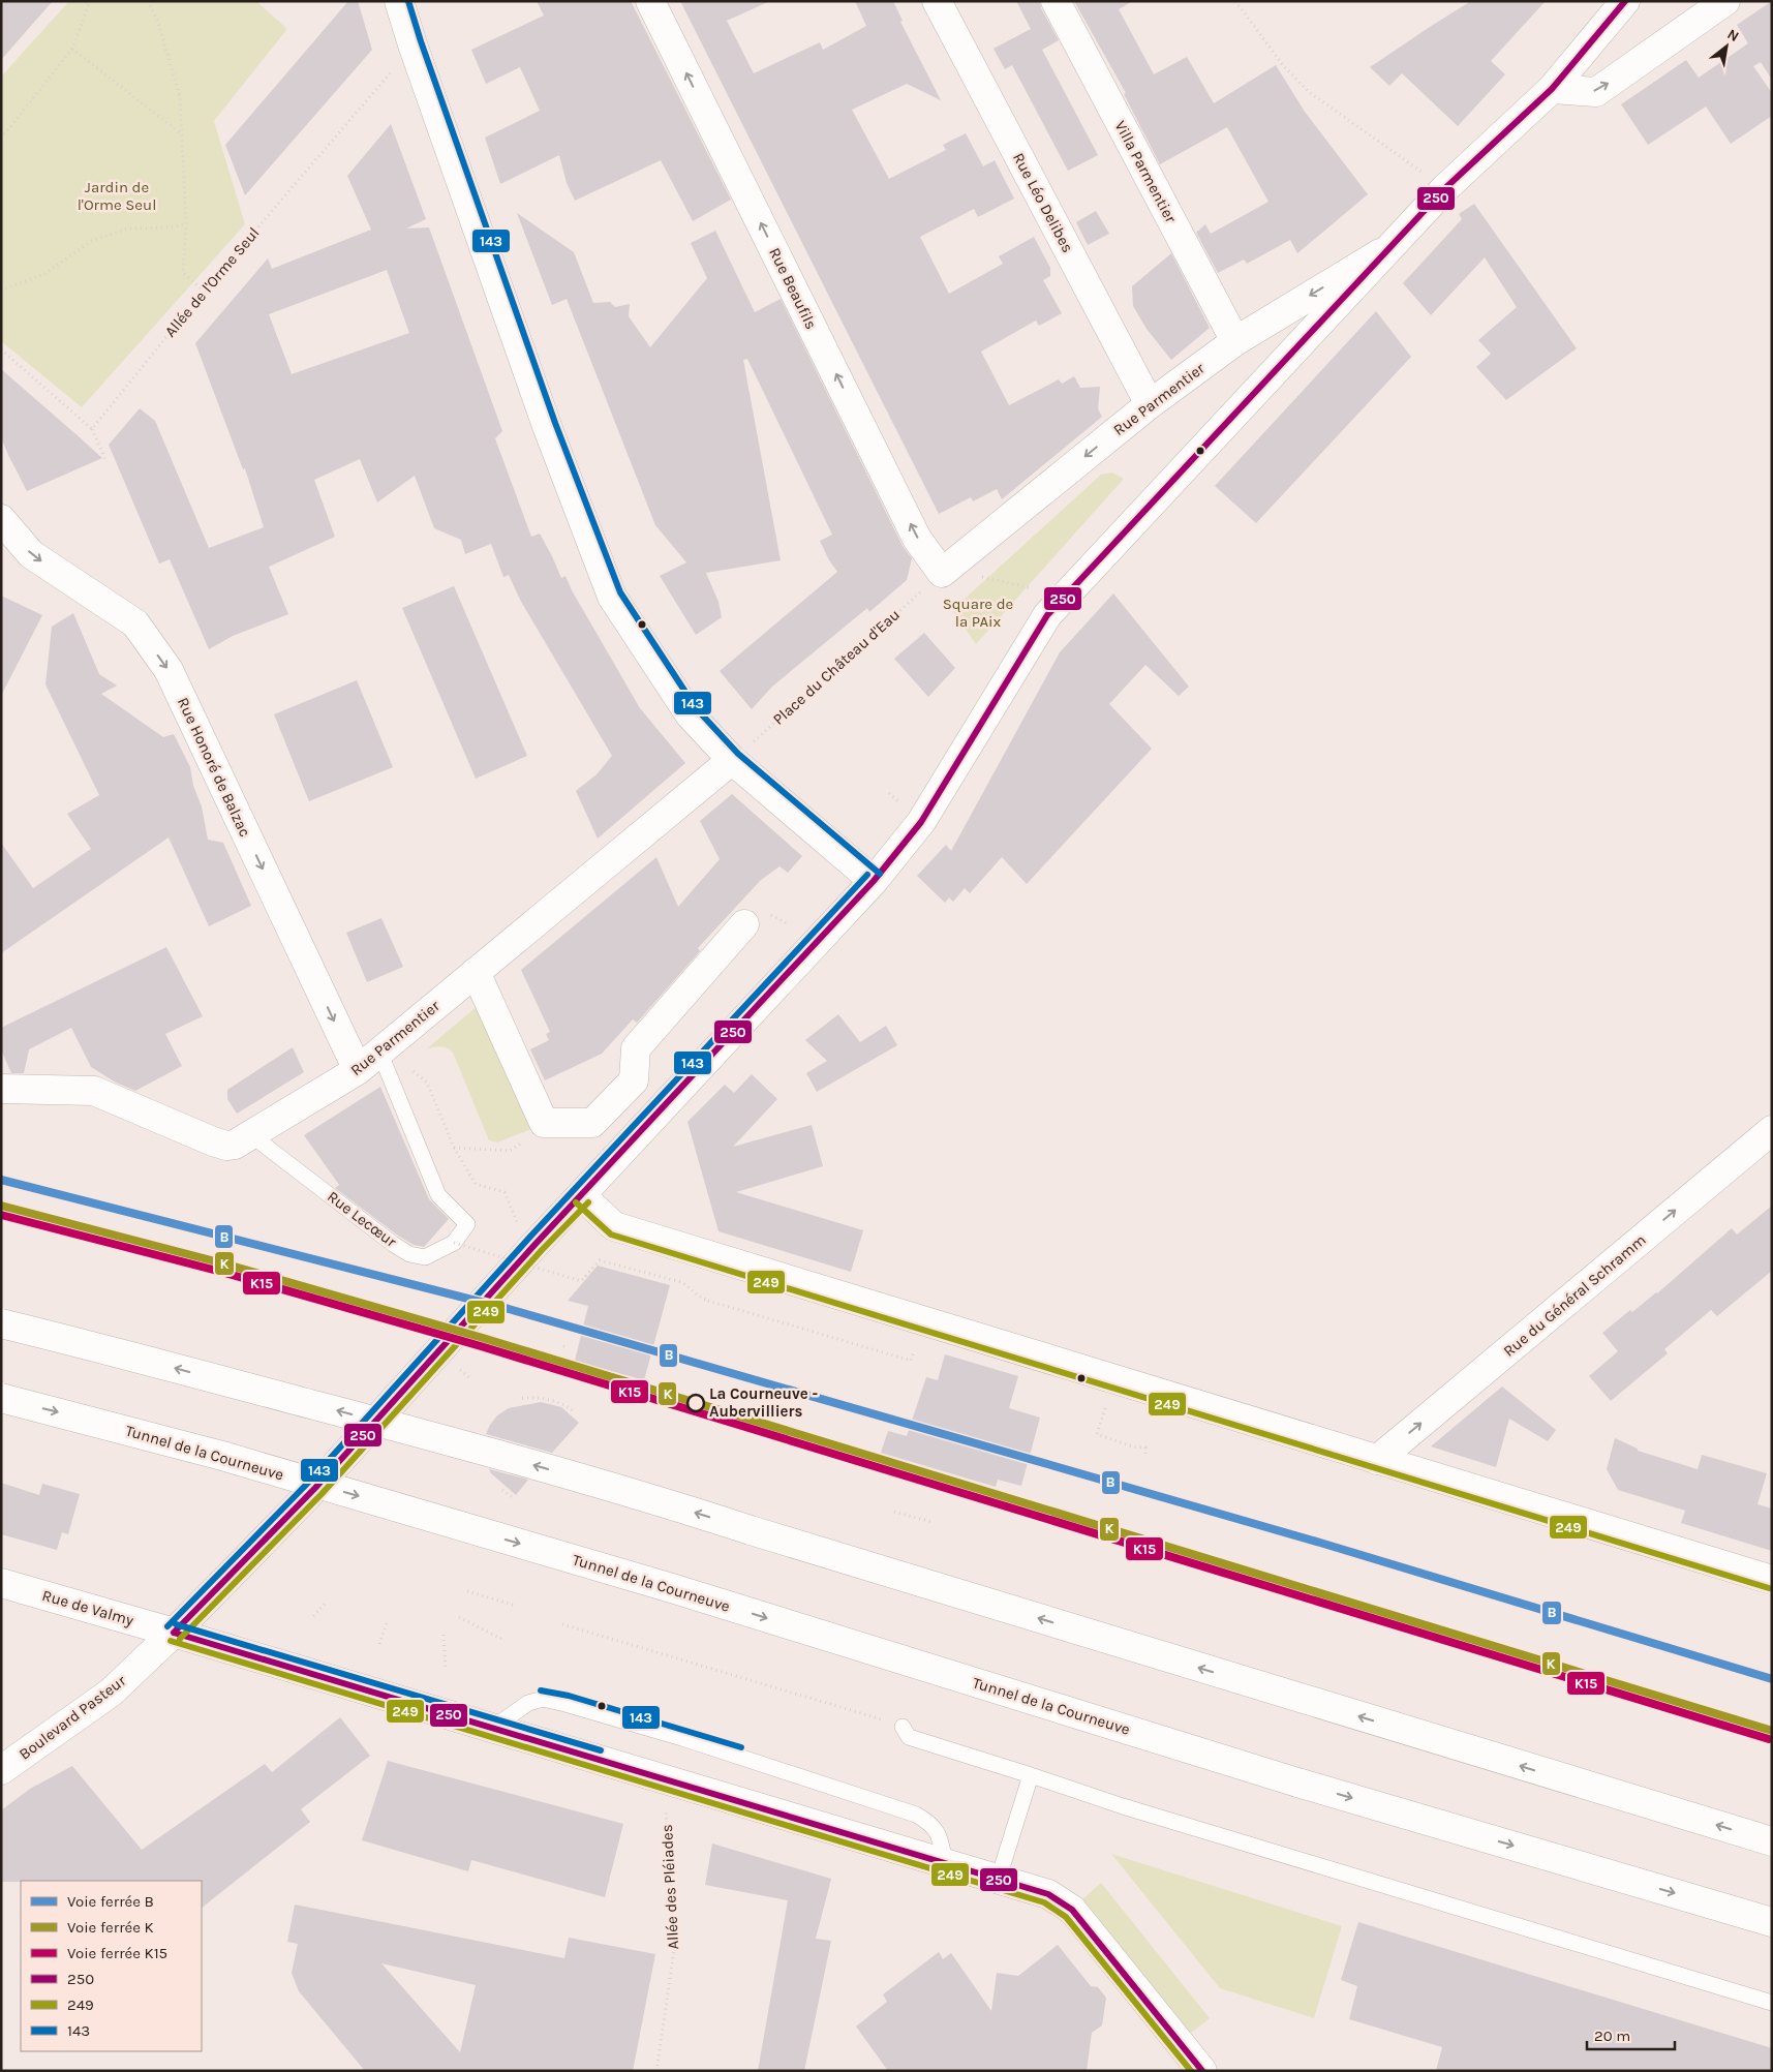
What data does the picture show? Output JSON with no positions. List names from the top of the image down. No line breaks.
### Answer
{"streets":{"main road":["Villa Parmentier","Rue Léo Delibes","Rue Beaufils","Rue Parmentier","Rue Honoré de Balzac","Rue du Général Schramm","Tunnel de la Courneuve","Rue de Valmy","Boulevard Pasteur"],"lane":["Rue Lecœur"],"path":["Allée de l'Orme Seul","Place du Château d'Eau","Allée des Pléiades"]},"crossings":[["Villa Parmentier","Rue Parmentier"],["Rue Léo Delibes","Rue Parmentier"],["Rue Beaufils","Rue Parmentier"],["Rue Beaufils","Place du Château d'Eau"],["Rue Parmentier","Place du Château d'Eau"],["Rue Parmentier","Rue Honoré de Balzac"],["Rue Parmentier","Rue Lecœur"],["Rue Parmentier","Boulevard Pasteur"],["Rue de Valmy","Boulevard Pasteur"]],"one_way":["Rue Beaufils","Rue Honoré de Balzac","Rue du Général Schramm"],"parks":["Jardin de l'Orme Seul","Square de la PAix"],"places":["La Courneuve - Aubervilliers"],"lines":["transit line 250","transit line 143","rail line B","transit line 249","rail line K","rail line K15"],"legend":["Voie ferrée B","Voie ferrée K","Voie ferrée K15","250","249","143"],"scale_bar":"20 m","north":"top right"}
